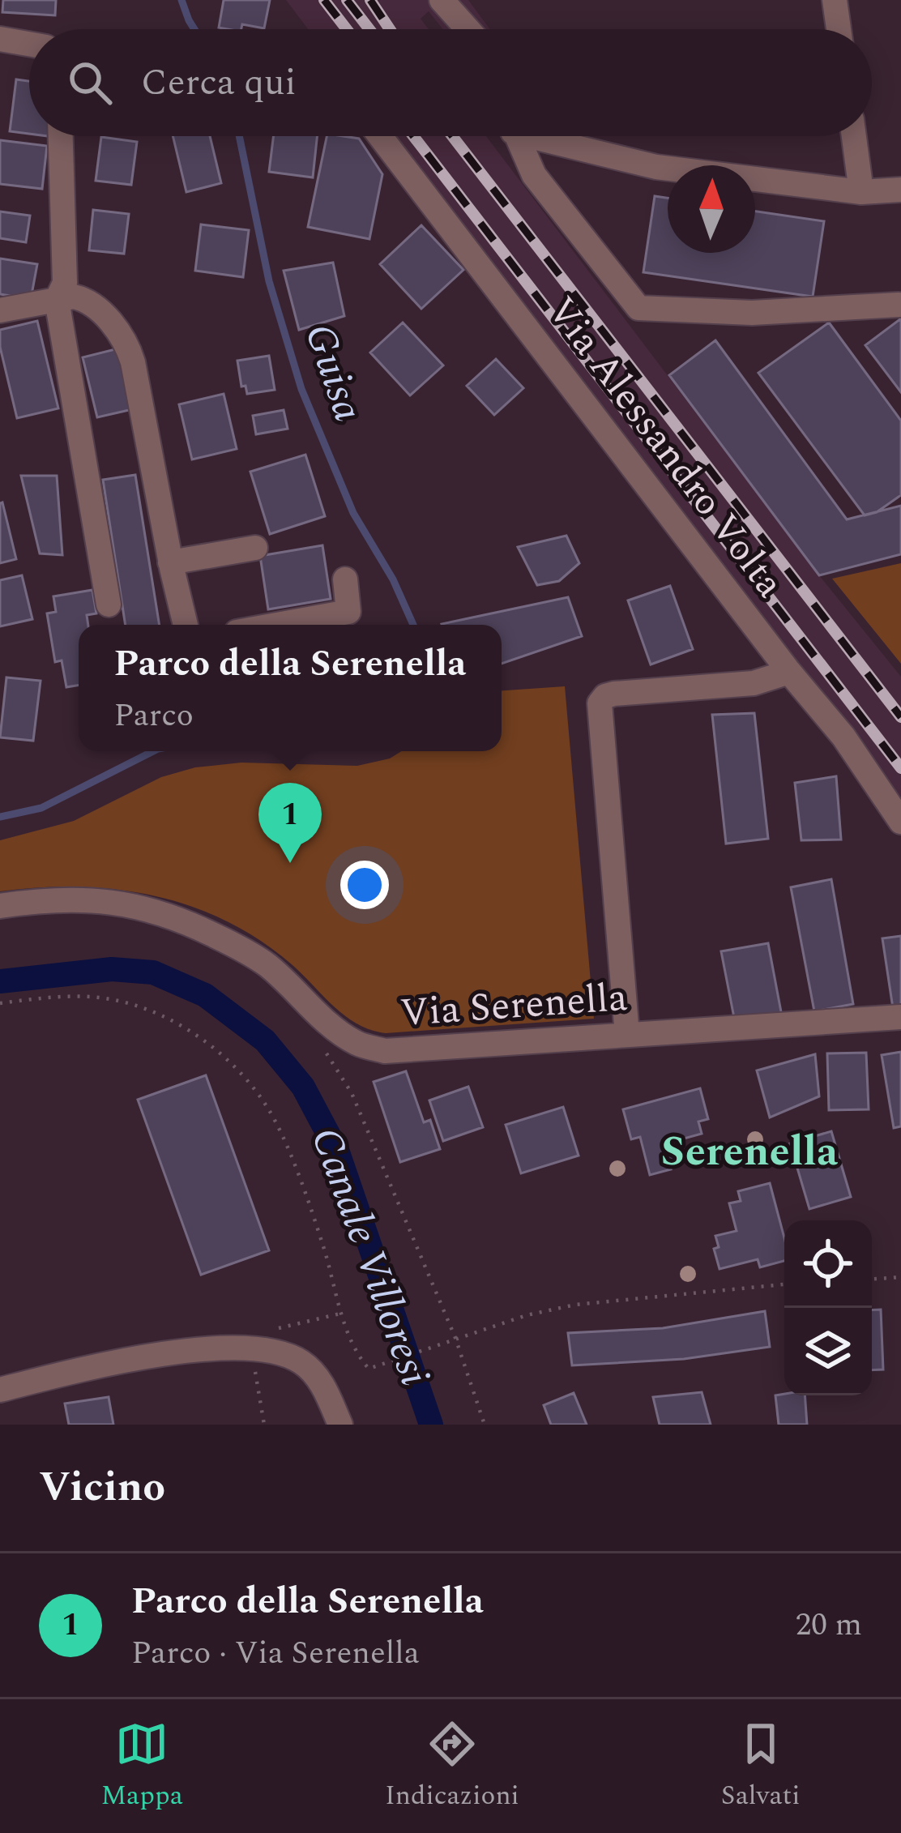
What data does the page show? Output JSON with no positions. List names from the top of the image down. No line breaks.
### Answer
{"streets":{"street":["Via Alessandro Volta","Via Serenella"]},"districts":["Serenella"],"water":["Guisa","Canale Villoresi"],"north":"top","page":{"search":"Cerca qui","popup":["Parco della Serenella","Parco"],"pins":"1","heading":"Vicino","list":[{"mark":"1","name":"Parco della Serenella","note":"Parco · Via Serenella","value":"20 m"}],"nav":["Mappa","Indicazioni","Salvati"]}}
